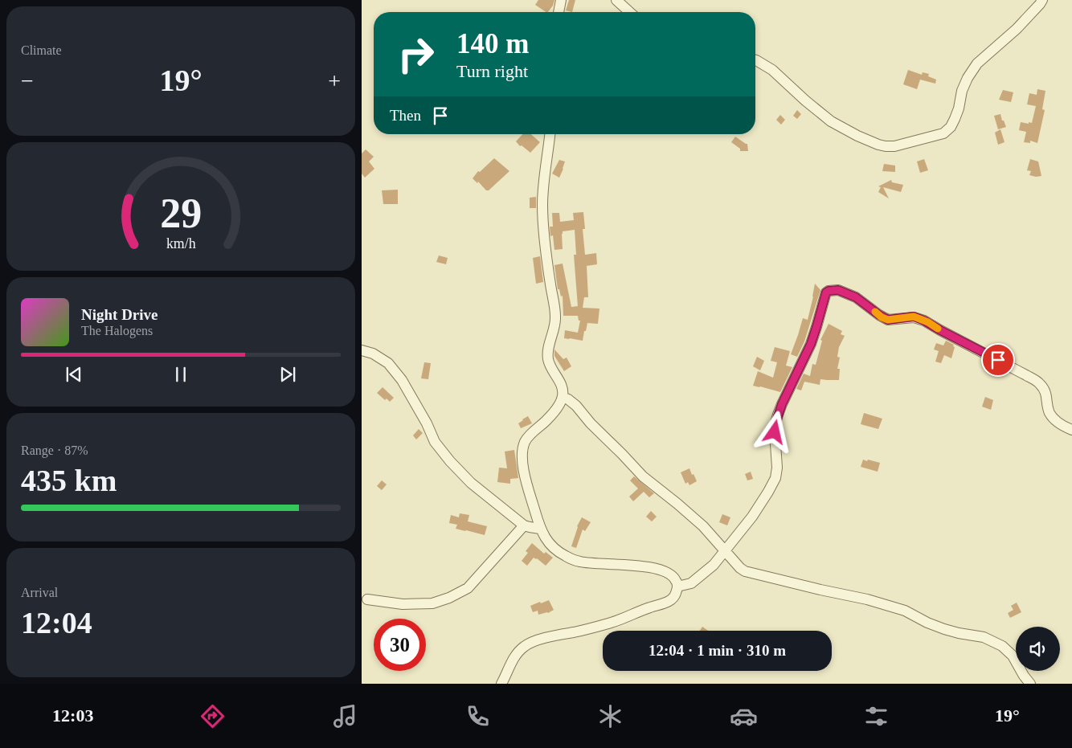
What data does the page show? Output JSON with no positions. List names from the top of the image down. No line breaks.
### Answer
{"page":{"tile":["Climate",["Range · 87%","435 km"],["Arrival","12:04"]],"turn":["140 m","Turn right"],"heat":["−","19°","+"],"then":"Then","song":["Night Drive","The Halogens"],"limit":"30","trip":"12:04 · 1 min · 310 m","tabs":["12:03","19°"],"gauge":["29","km/h"]}}
